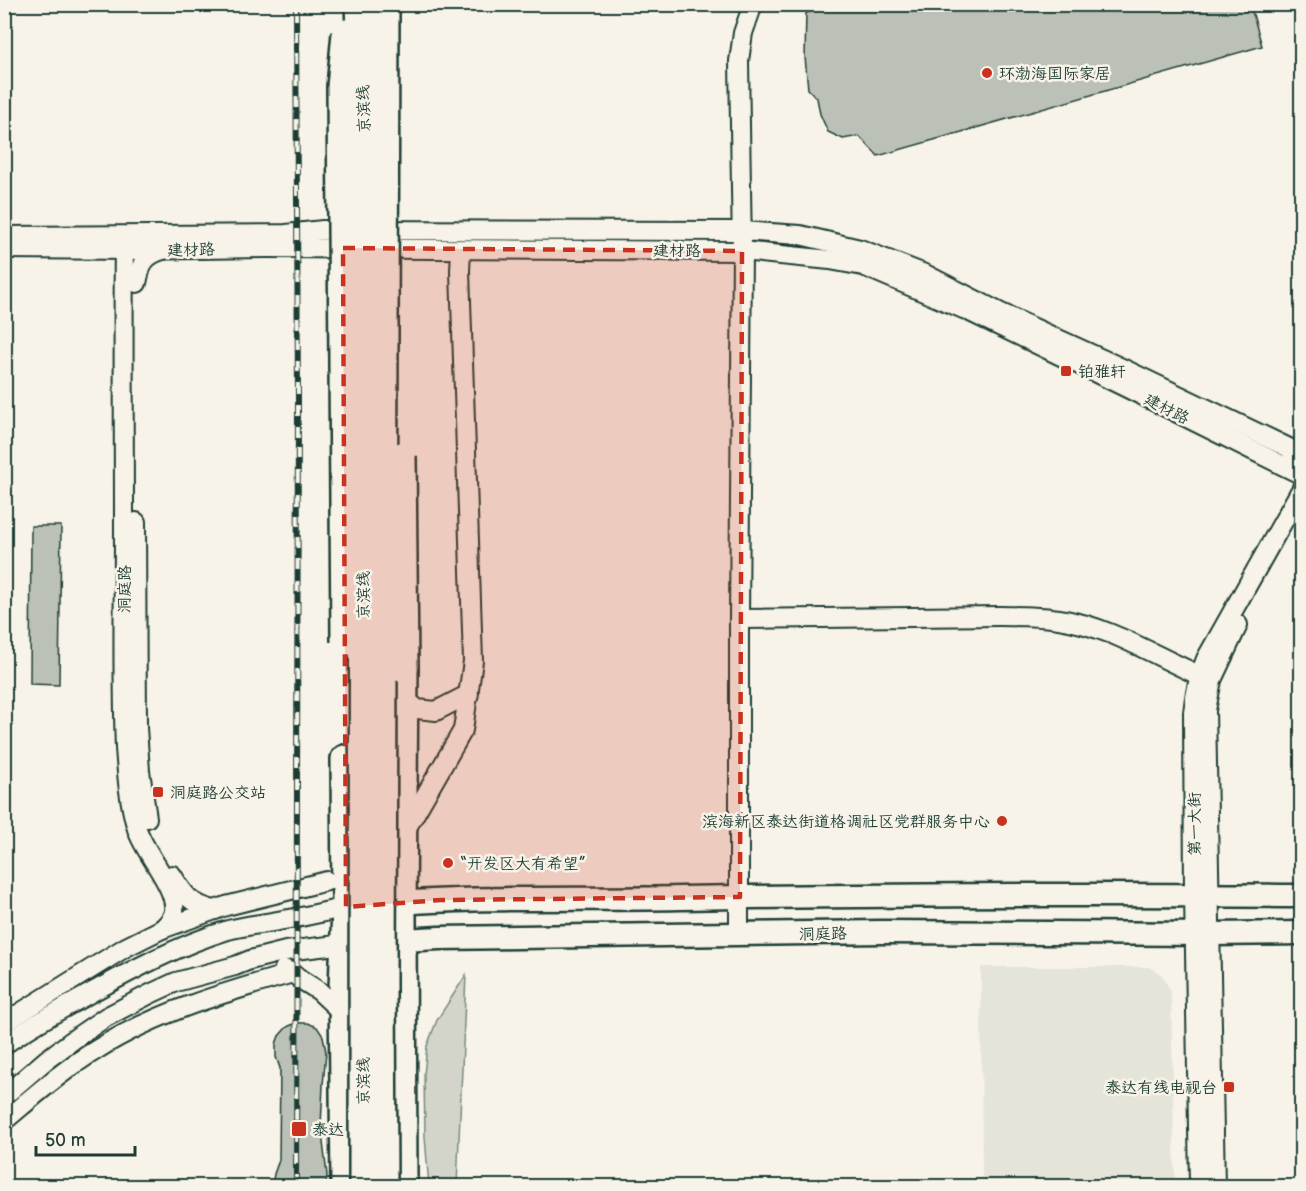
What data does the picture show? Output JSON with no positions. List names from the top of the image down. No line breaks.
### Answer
{"streets":{"highway":["京滨线"],"main road":["洞庭路"],"street":["建材路","第一大街"]},"crossings":[["建材路","洞庭路"],["洞庭路","第一大街"]],"places":{"other":["环渤海国际家居","滨海新区泰达街道格调社区党群服务中心","“开发区大有希望”"],"transit":["铂雅轩","洞庭路公交站","泰达有线电视台","泰达"]},"scale_bar":"50 m"}
